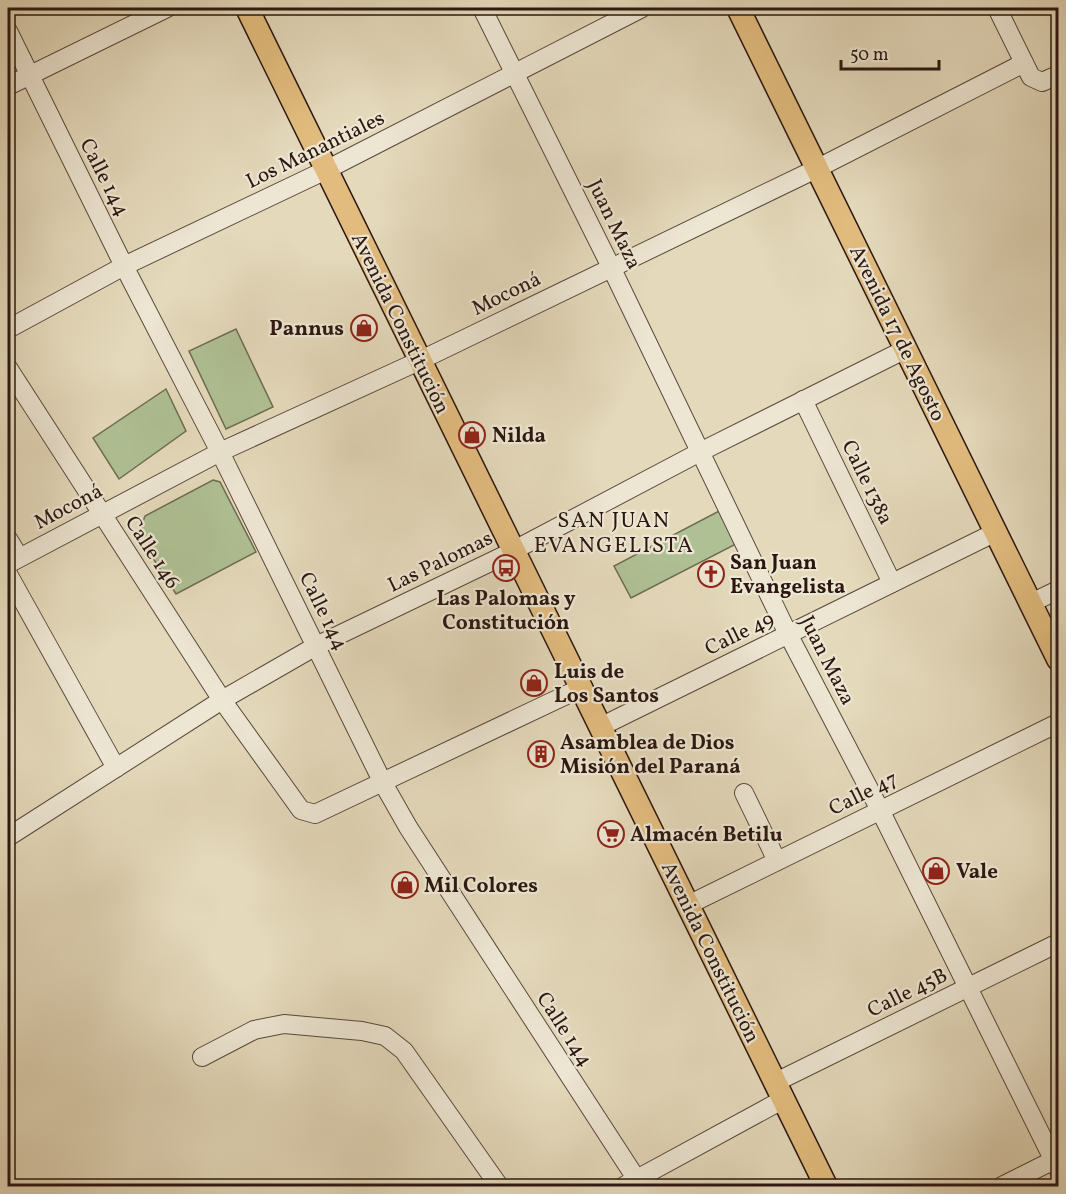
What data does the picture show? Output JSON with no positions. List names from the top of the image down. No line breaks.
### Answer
{"streets":{"main road":["Avenida Constitución","Avenida 17 de Agosto"],"street":["Los Manantiales","Calle 144","Juan Maza","Moconá","Calle 138a","Calle 146","Las Palomas","Calle 49","Calle 47","Calle 45B"]},"crossings":[["Los Manantiales","Calle 144"],["Los Manantiales","Juan Maza"],["Los Manantiales","Avenida Constitución"],["Calle 144","Moconá"],["Calle 144","Calle 146"],["Calle 144","Las Palomas"],["Calle 144","Calle 45B"],["Juan Maza","Moconá"],["Juan Maza","Las Palomas"],["Juan Maza","Calle 49"],["Juan Maza","Calle 47"],["Juan Maza","Calle 45B"],["Moconá","Avenida Constitución"],["Moconá","Avenida 17 de Agosto"],["Moconá","Calle 146"],["Avenida Constitución","Calle 146"],["Avenida Constitución","Las Palomas"],["Avenida Constitución","Calle 49"],["Avenida Constitución","Calle 47"],["Avenida Constitución","Calle 45B"],["Avenida 17 de Agosto","Las Palomas"],["Avenida 17 de Agosto","Calle 49"],["Calle 138a","Las Palomas"],["Calle 138a","Calle 49"],["Calle 146","Las Palomas"]],"districts":["SAN JUAN EVANGELISTA"],"places":{"shop":["Pannus","Nilda","Luis de Los Santos","Vale","Mil Colores"],"bus stop":["Las Palomas y Constitución"],"church":["San Juan Evangelista"],"building":["Asamblea de Dios Misión del Paraná"],"supermarket":["Almacén Betilu"]},"scale_bar":"50 m"}
